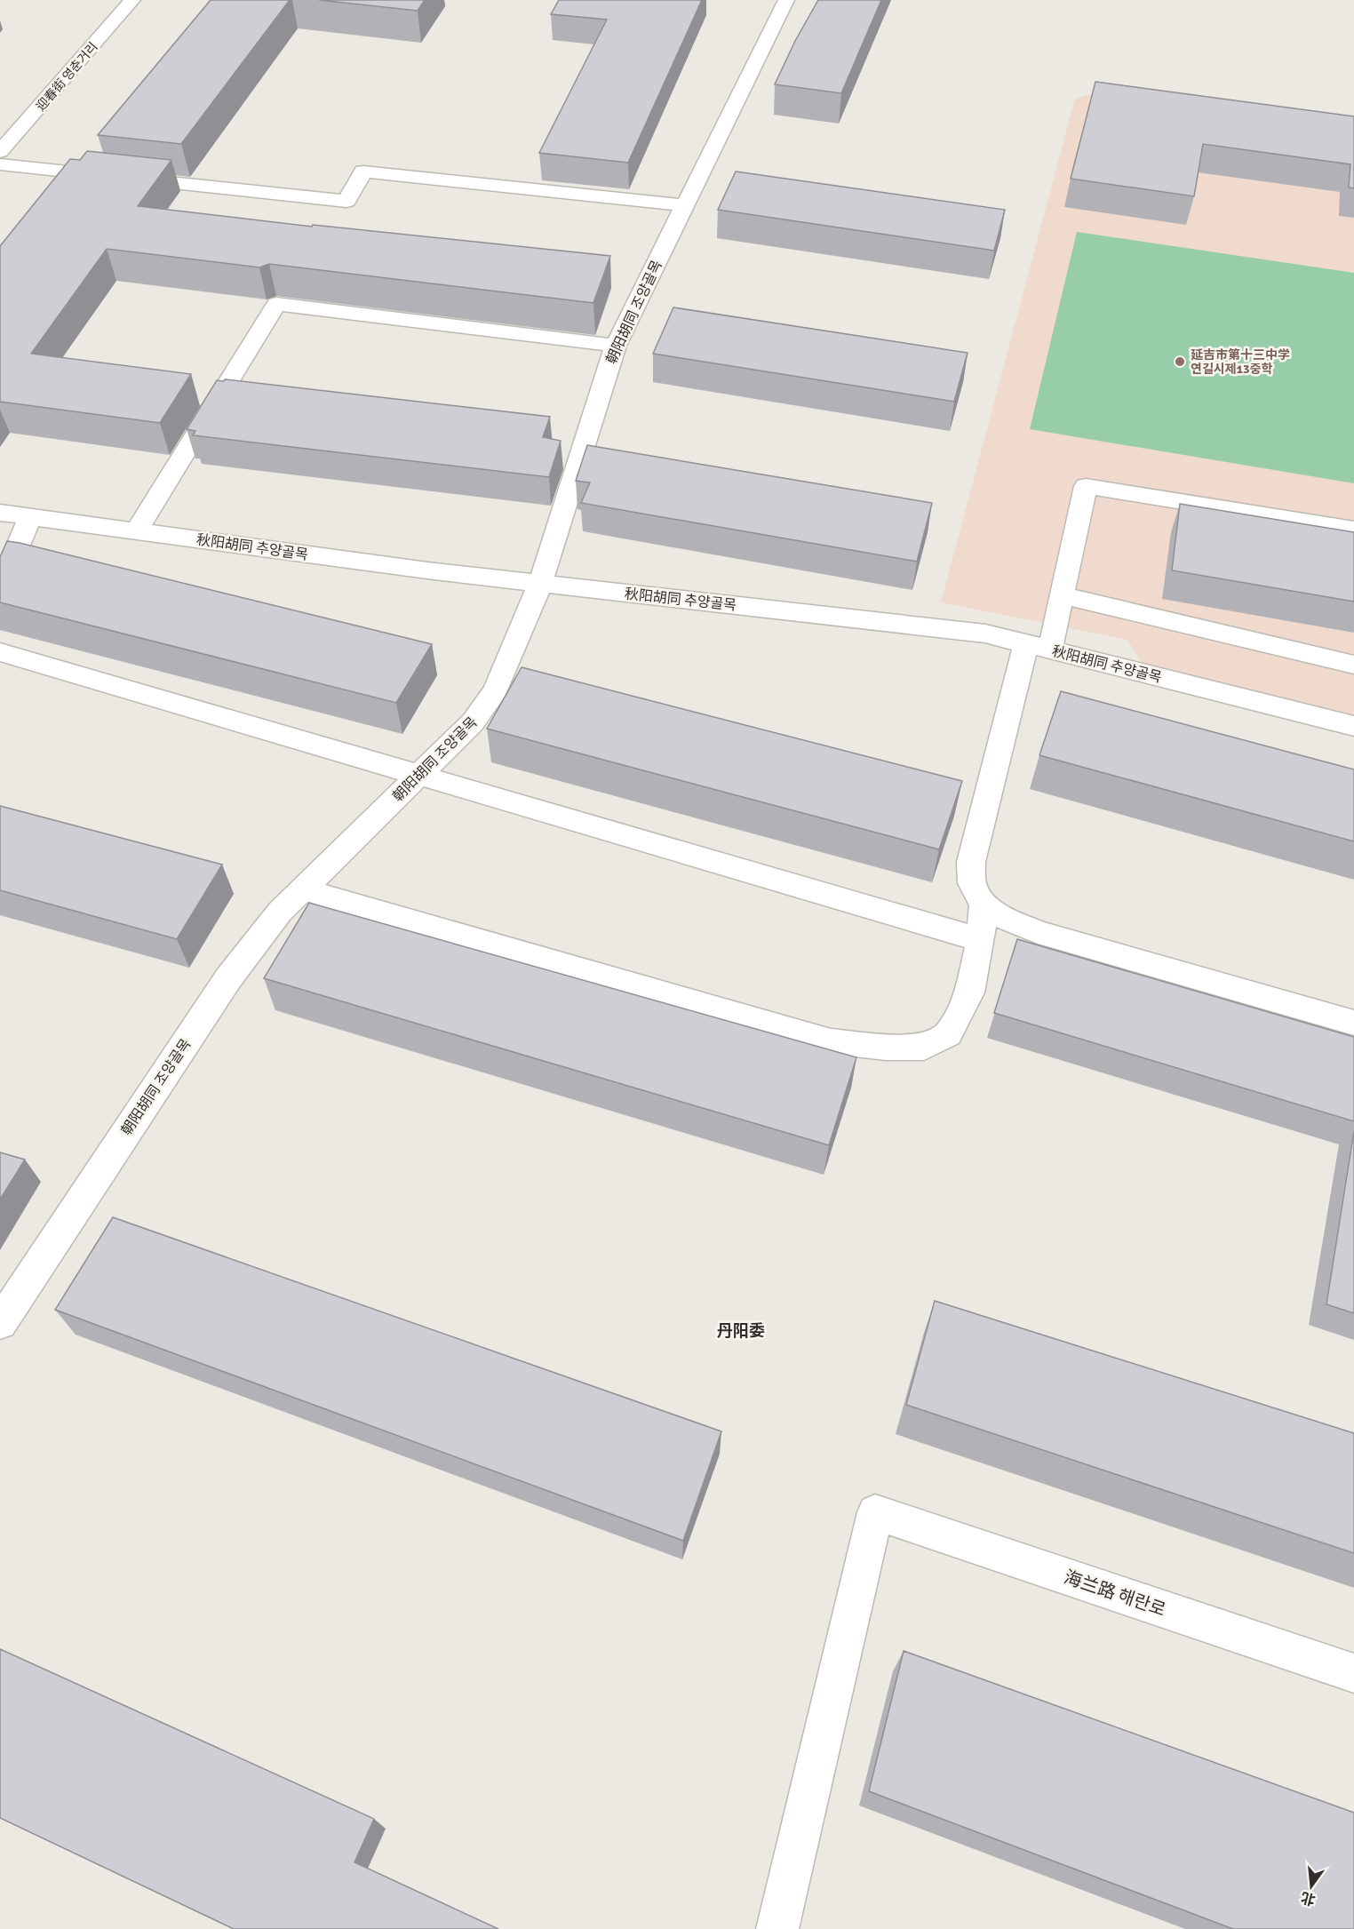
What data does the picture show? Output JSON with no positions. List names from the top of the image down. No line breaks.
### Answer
{"streets":{"street":["迎春街 영춘거리","朝阳胡同 조양골목","秋阳胡同 추양골목","海兰路 해란로"]},"crossings":[["朝阳胡同 조양골목","秋阳胡同 추양골목"]],"districts":["丹阳委"],"places":["延吉市第十三中学 연길시제13중학"],"north":"bottom"}
